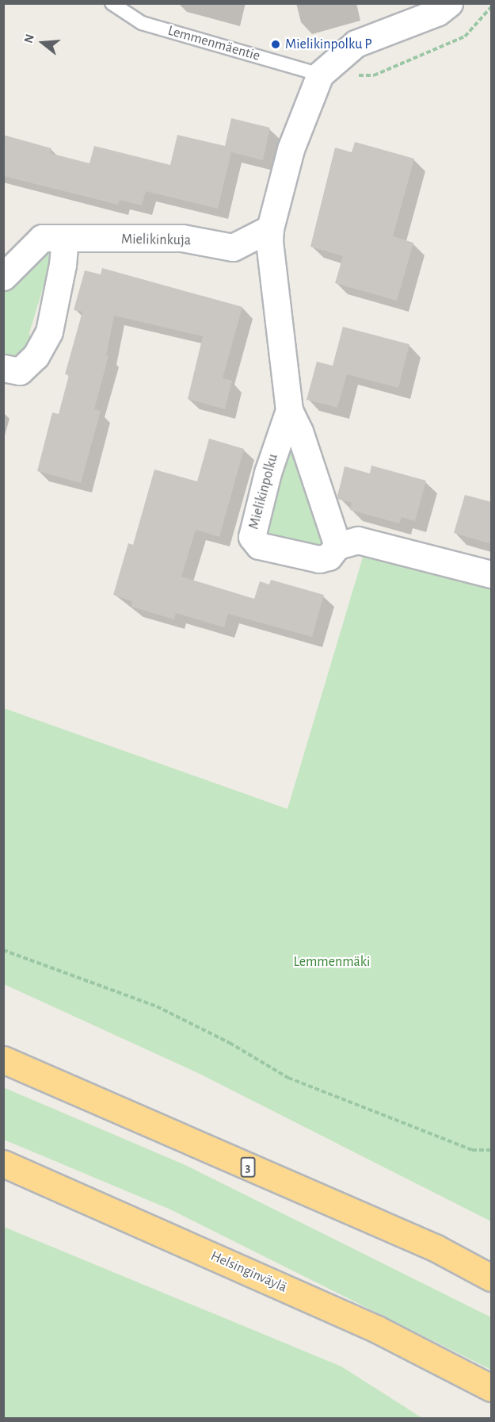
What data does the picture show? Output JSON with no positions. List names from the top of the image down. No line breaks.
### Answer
{"streets":{"highway":["3","Helsinginväylä"],"street":["Mielikinkuja","Mielikinpolku"],"lane":["Lemmenmäentie"]},"crossings":[["Mielikinkuja","Mielikinpolku"]],"parks":["Lemmenmäki"],"places":["Mielikinpolku P"],"north":"left"}
